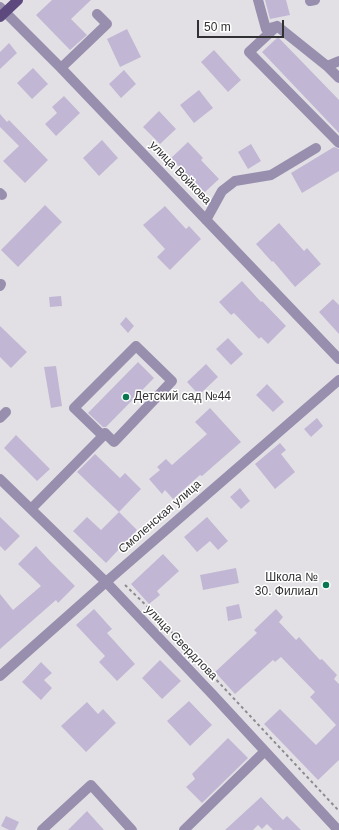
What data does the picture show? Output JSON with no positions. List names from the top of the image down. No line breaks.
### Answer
{"streets":{"street":["улица Войкова","Смоленская улица","улица Свердлова"]},"crossings":[["Смоленская улица","улица Свердлова"]],"places":["Детский сад №44","Школа № 30. Филиал"],"scale_bar":"50 m"}
